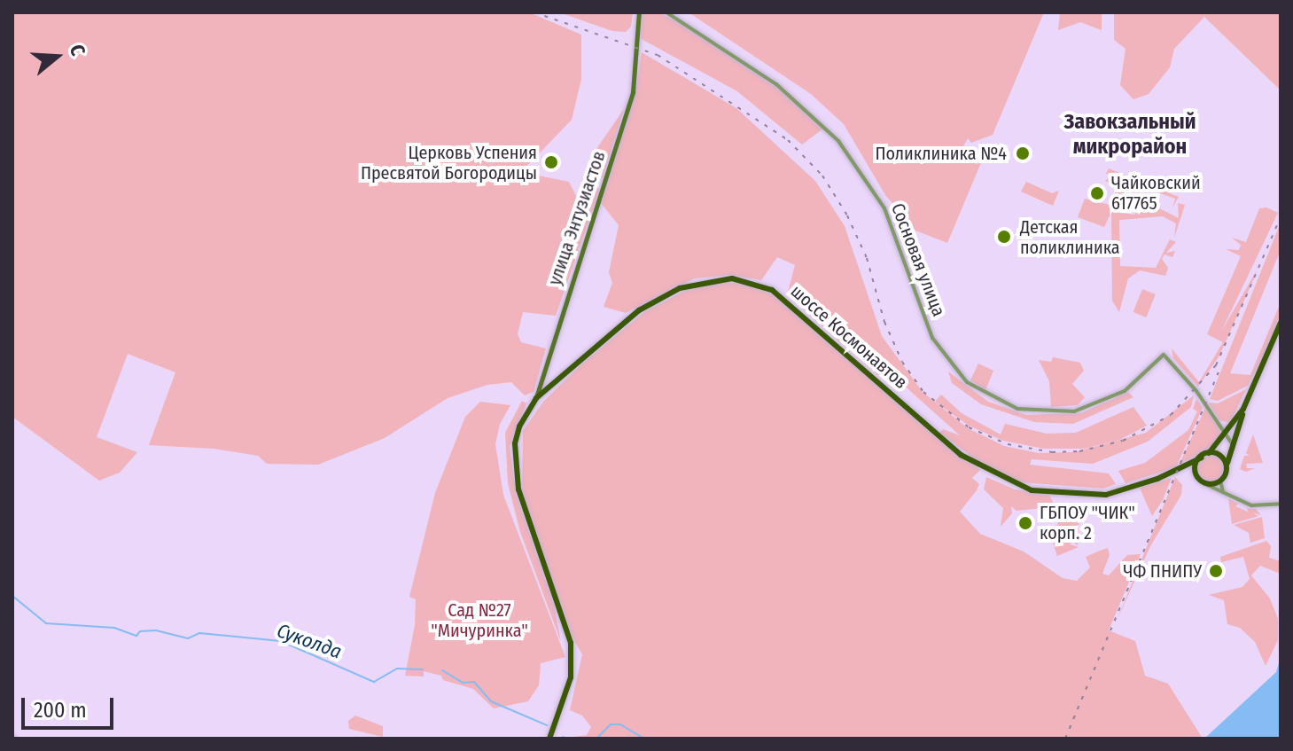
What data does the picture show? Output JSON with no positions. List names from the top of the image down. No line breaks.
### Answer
{"streets":{"main road":["улица Энтузиастов","шоссе Космонавтов"],"street":["Сосновая улица"]},"crossings":[["улица Энтузиастов","шоссе Космонавтов"]],"districts":["Завокзальный микрорайон"],"water":["Суколда"],"parks":["Сад №27 \"Мичуринка\""],"places":["Поликлиника №4","Церковь Успения Пресвятой Богородицы","Чайковский 617765","Детская поликлиника","ГБПОУ \"ЧИК\" корп. 2","ЧФ ПНИПУ"],"scale_bar":"200 m","north":"right"}
